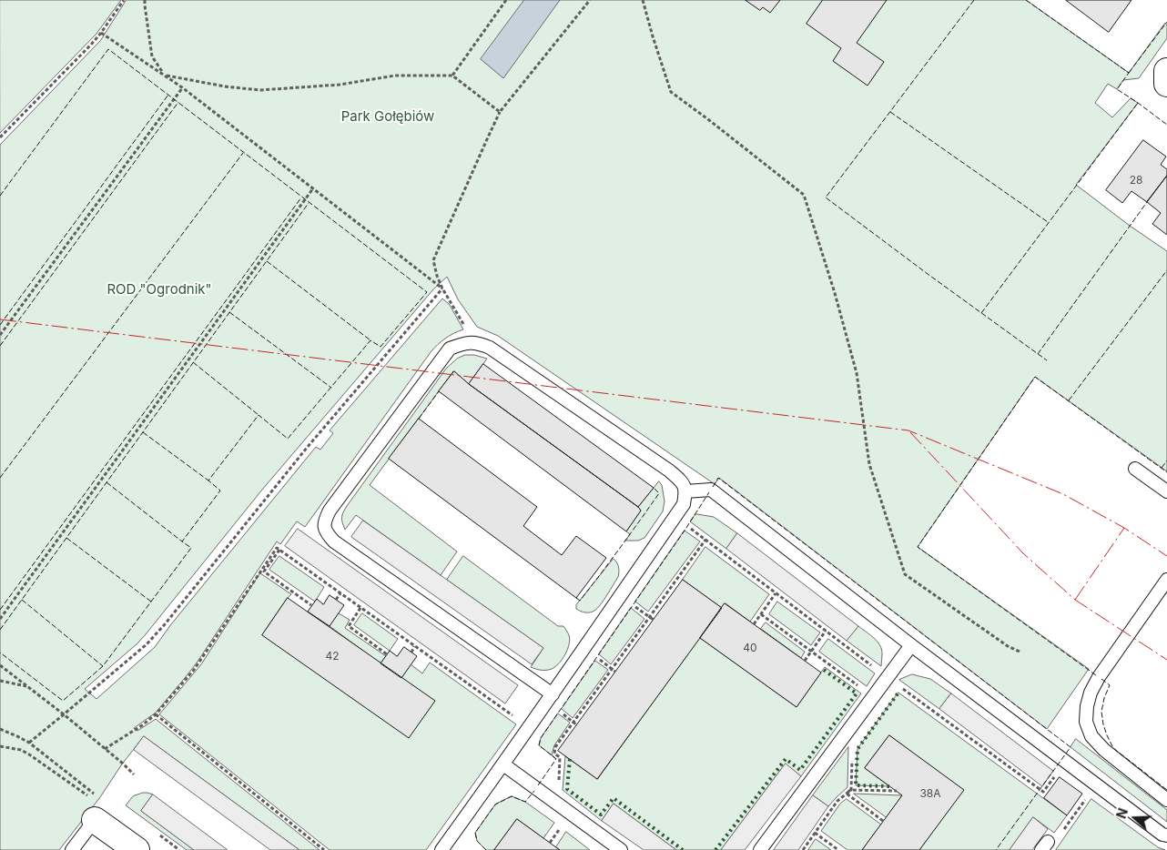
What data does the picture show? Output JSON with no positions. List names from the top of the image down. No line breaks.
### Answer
{"parks":["Park Gołębiów","ROD \"Ogrodnik\""],"house_numbers":["28","40","42","38A"],"north":"left"}
